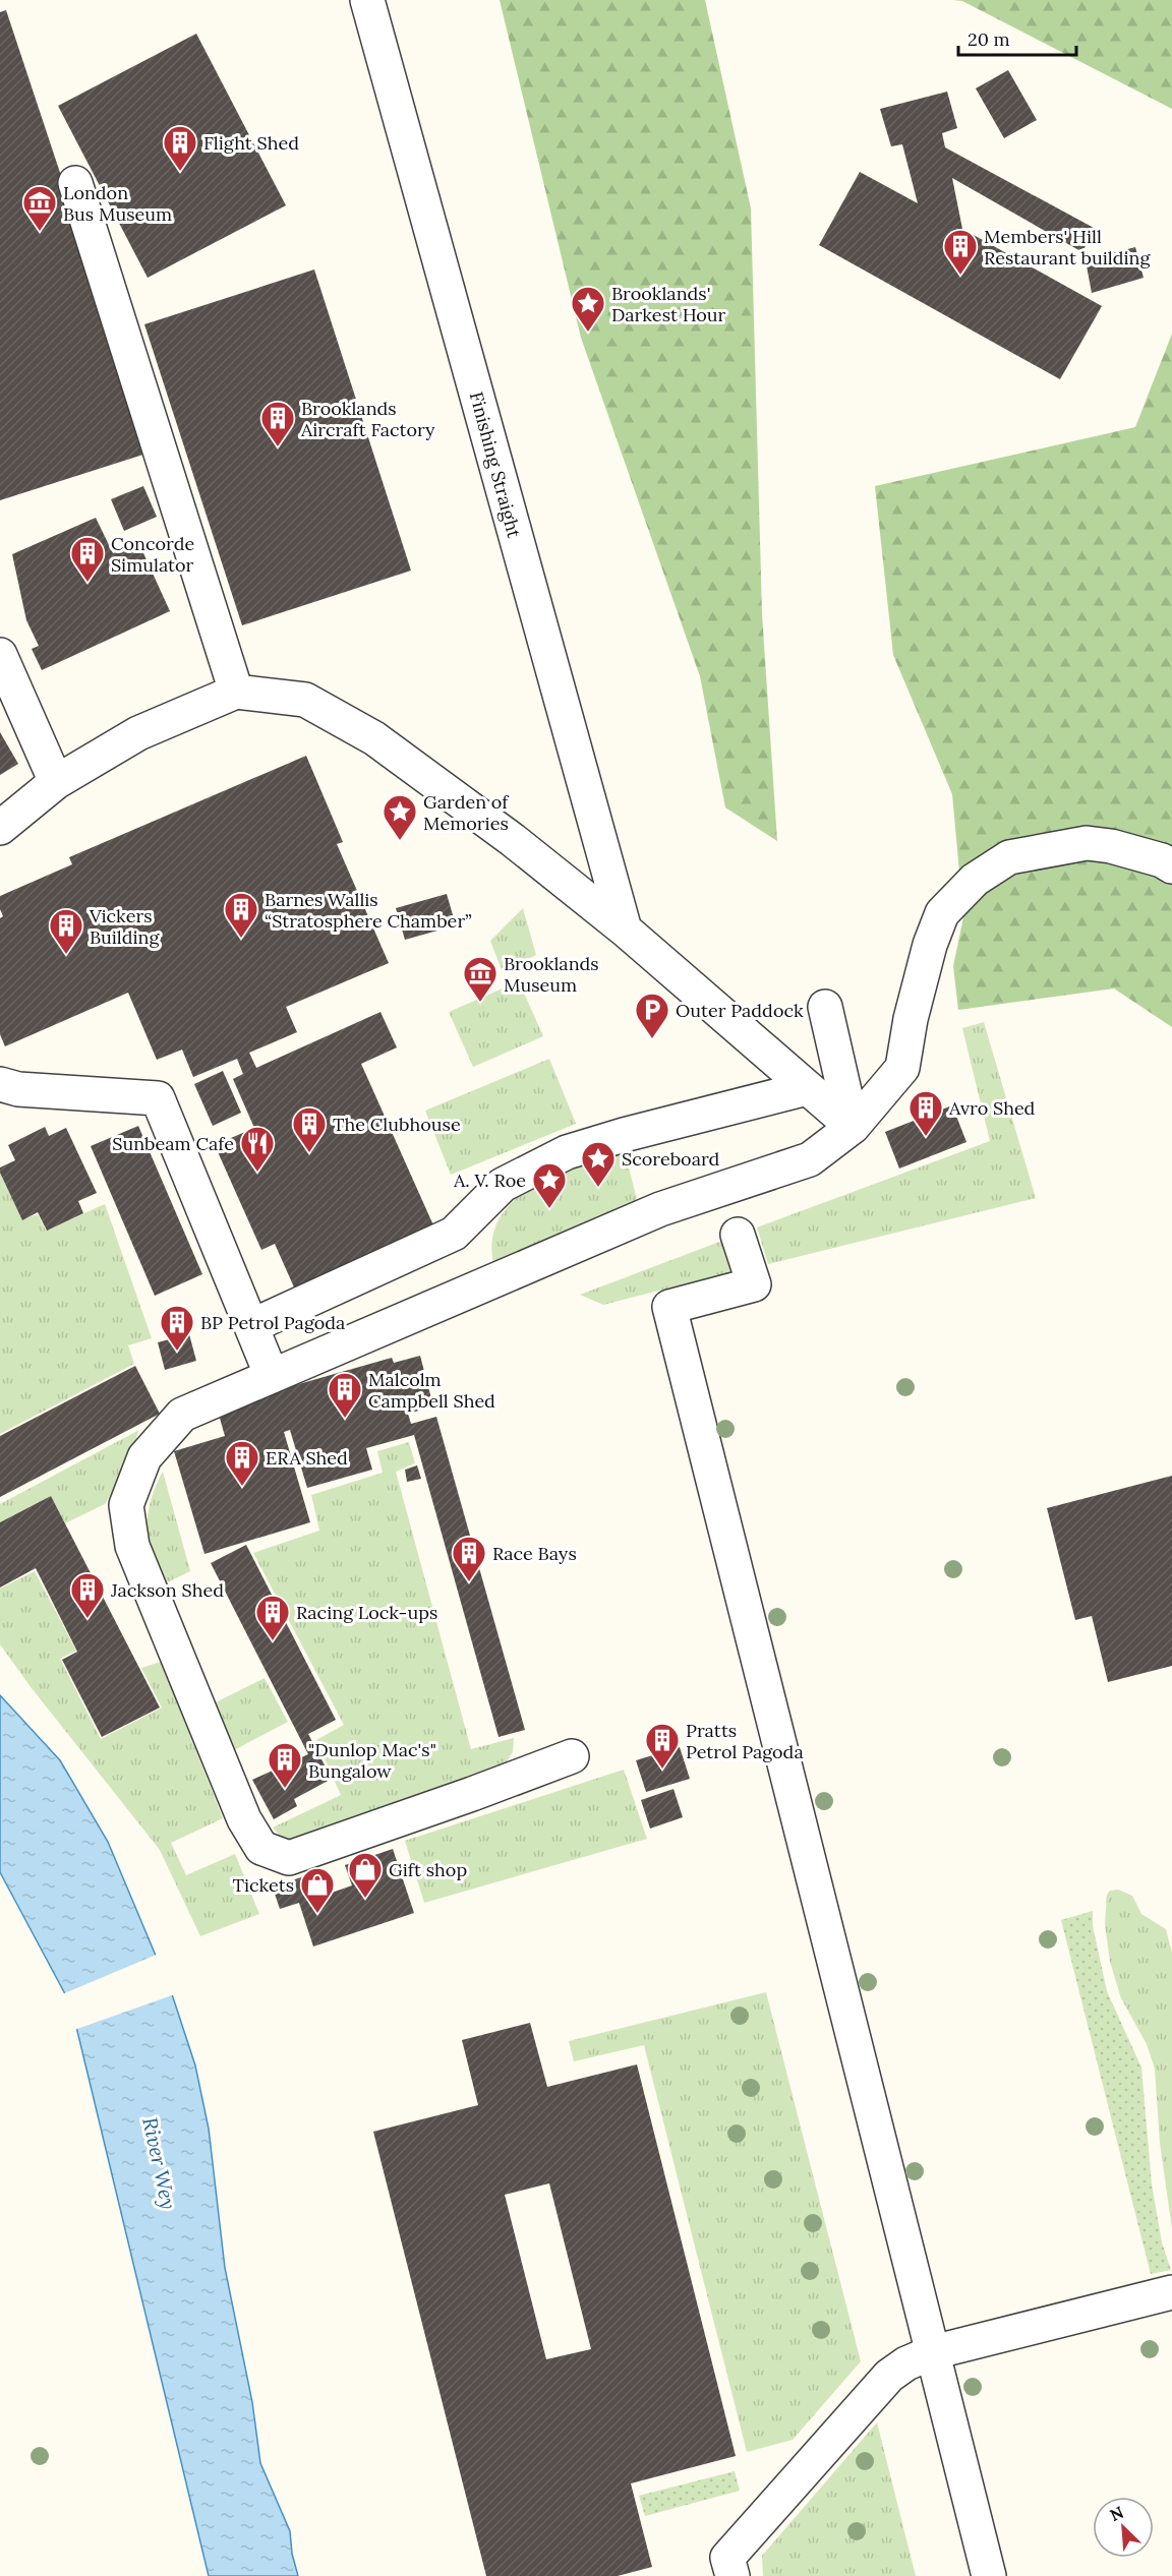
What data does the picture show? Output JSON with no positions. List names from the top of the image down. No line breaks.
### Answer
{"streets":{"lane":["Finishing Straight"]},"water":["River Wey"],"places":{"building":["Flight Shed","Members' Hill Restaurant building","Brooklands Aircraft Factory","Concorde Simulator","Barnes Wallis “Stratosphere Chamber”","Vickers Building","Avro Shed","The Clubhouse","BP Petrol Pagoda","Malcolm Campbell Shed","ERA Shed","Race Bays","Jackson Shed","Racing Lock-ups","Pratts Petrol Pagoda","\"Dunlop Mac's\" Bungalow"],"museum":["London Bus Museum","Brooklands Museum"],"place":["Brooklands' Darkest Hour","Garden of Memories","Scoreboard","A. V. Roe"],"parking":["Outer Paddock"],"restaurant":["Sunbeam Cafe"],"shop":["Gift shop","Tickets"]},"scale_bar":"20 m","north":"top left"}
